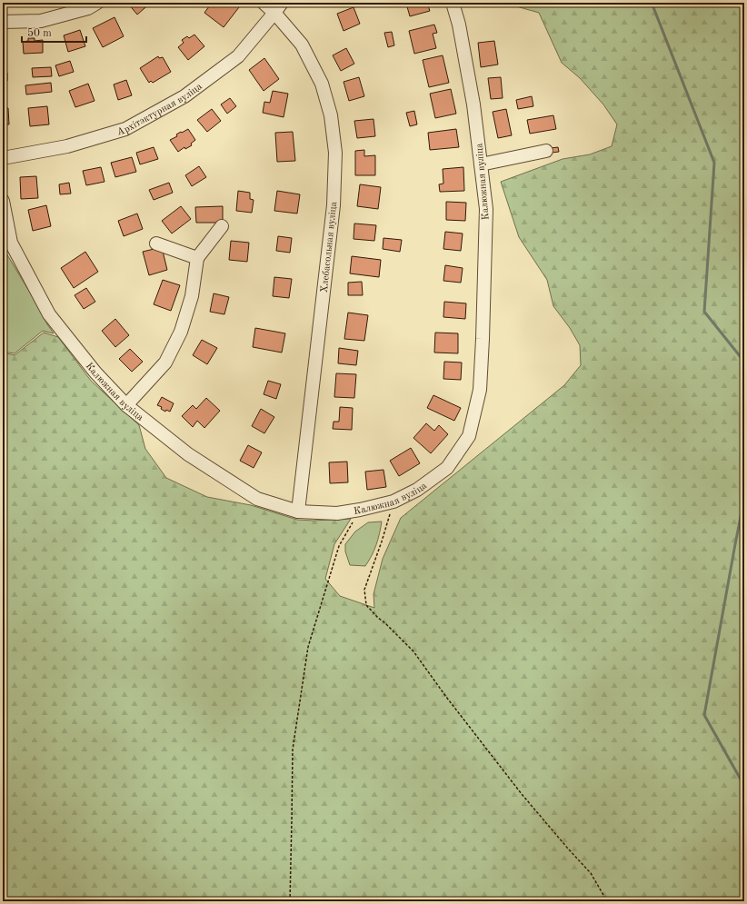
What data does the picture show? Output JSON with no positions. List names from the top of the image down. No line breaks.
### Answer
{"streets":{"street":["Архітэктурная вуліца","Калюжная вуліца","Хлебасольная вуліца"]},"crossings":[["Архітэктурная вуліца","Хлебасольная вуліца"],["Калюжная вуліца","Хлебасольная вуліца"]],"scale_bar":"50 m"}
